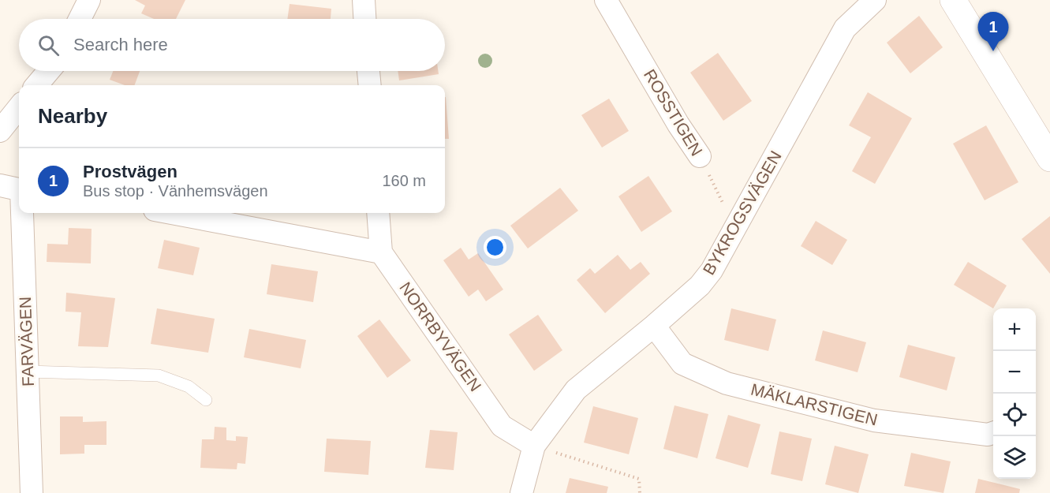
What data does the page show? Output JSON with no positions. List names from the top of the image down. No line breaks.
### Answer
{"streets":{"street":["ROSSTIGEN","BYKROGSVÄGEN","NORRBYVÄGEN","FARVÄGEN","MÄKLARSTIGEN"]},"crossings":[["ROSSTIGEN","BYKROGSVÄGEN"],["BYKROGSVÄGEN","NORRBYVÄGEN"],["BYKROGSVÄGEN","MÄKLARSTIGEN"]],"page":{"pins":"1","search":"Search here","heading":"Nearby","list":[{"mark":"1","name":"Prostvägen","note":"Bus stop · Vänhemsvägen","value":"160 m"}],"map_buttons":["+","−"]}}
